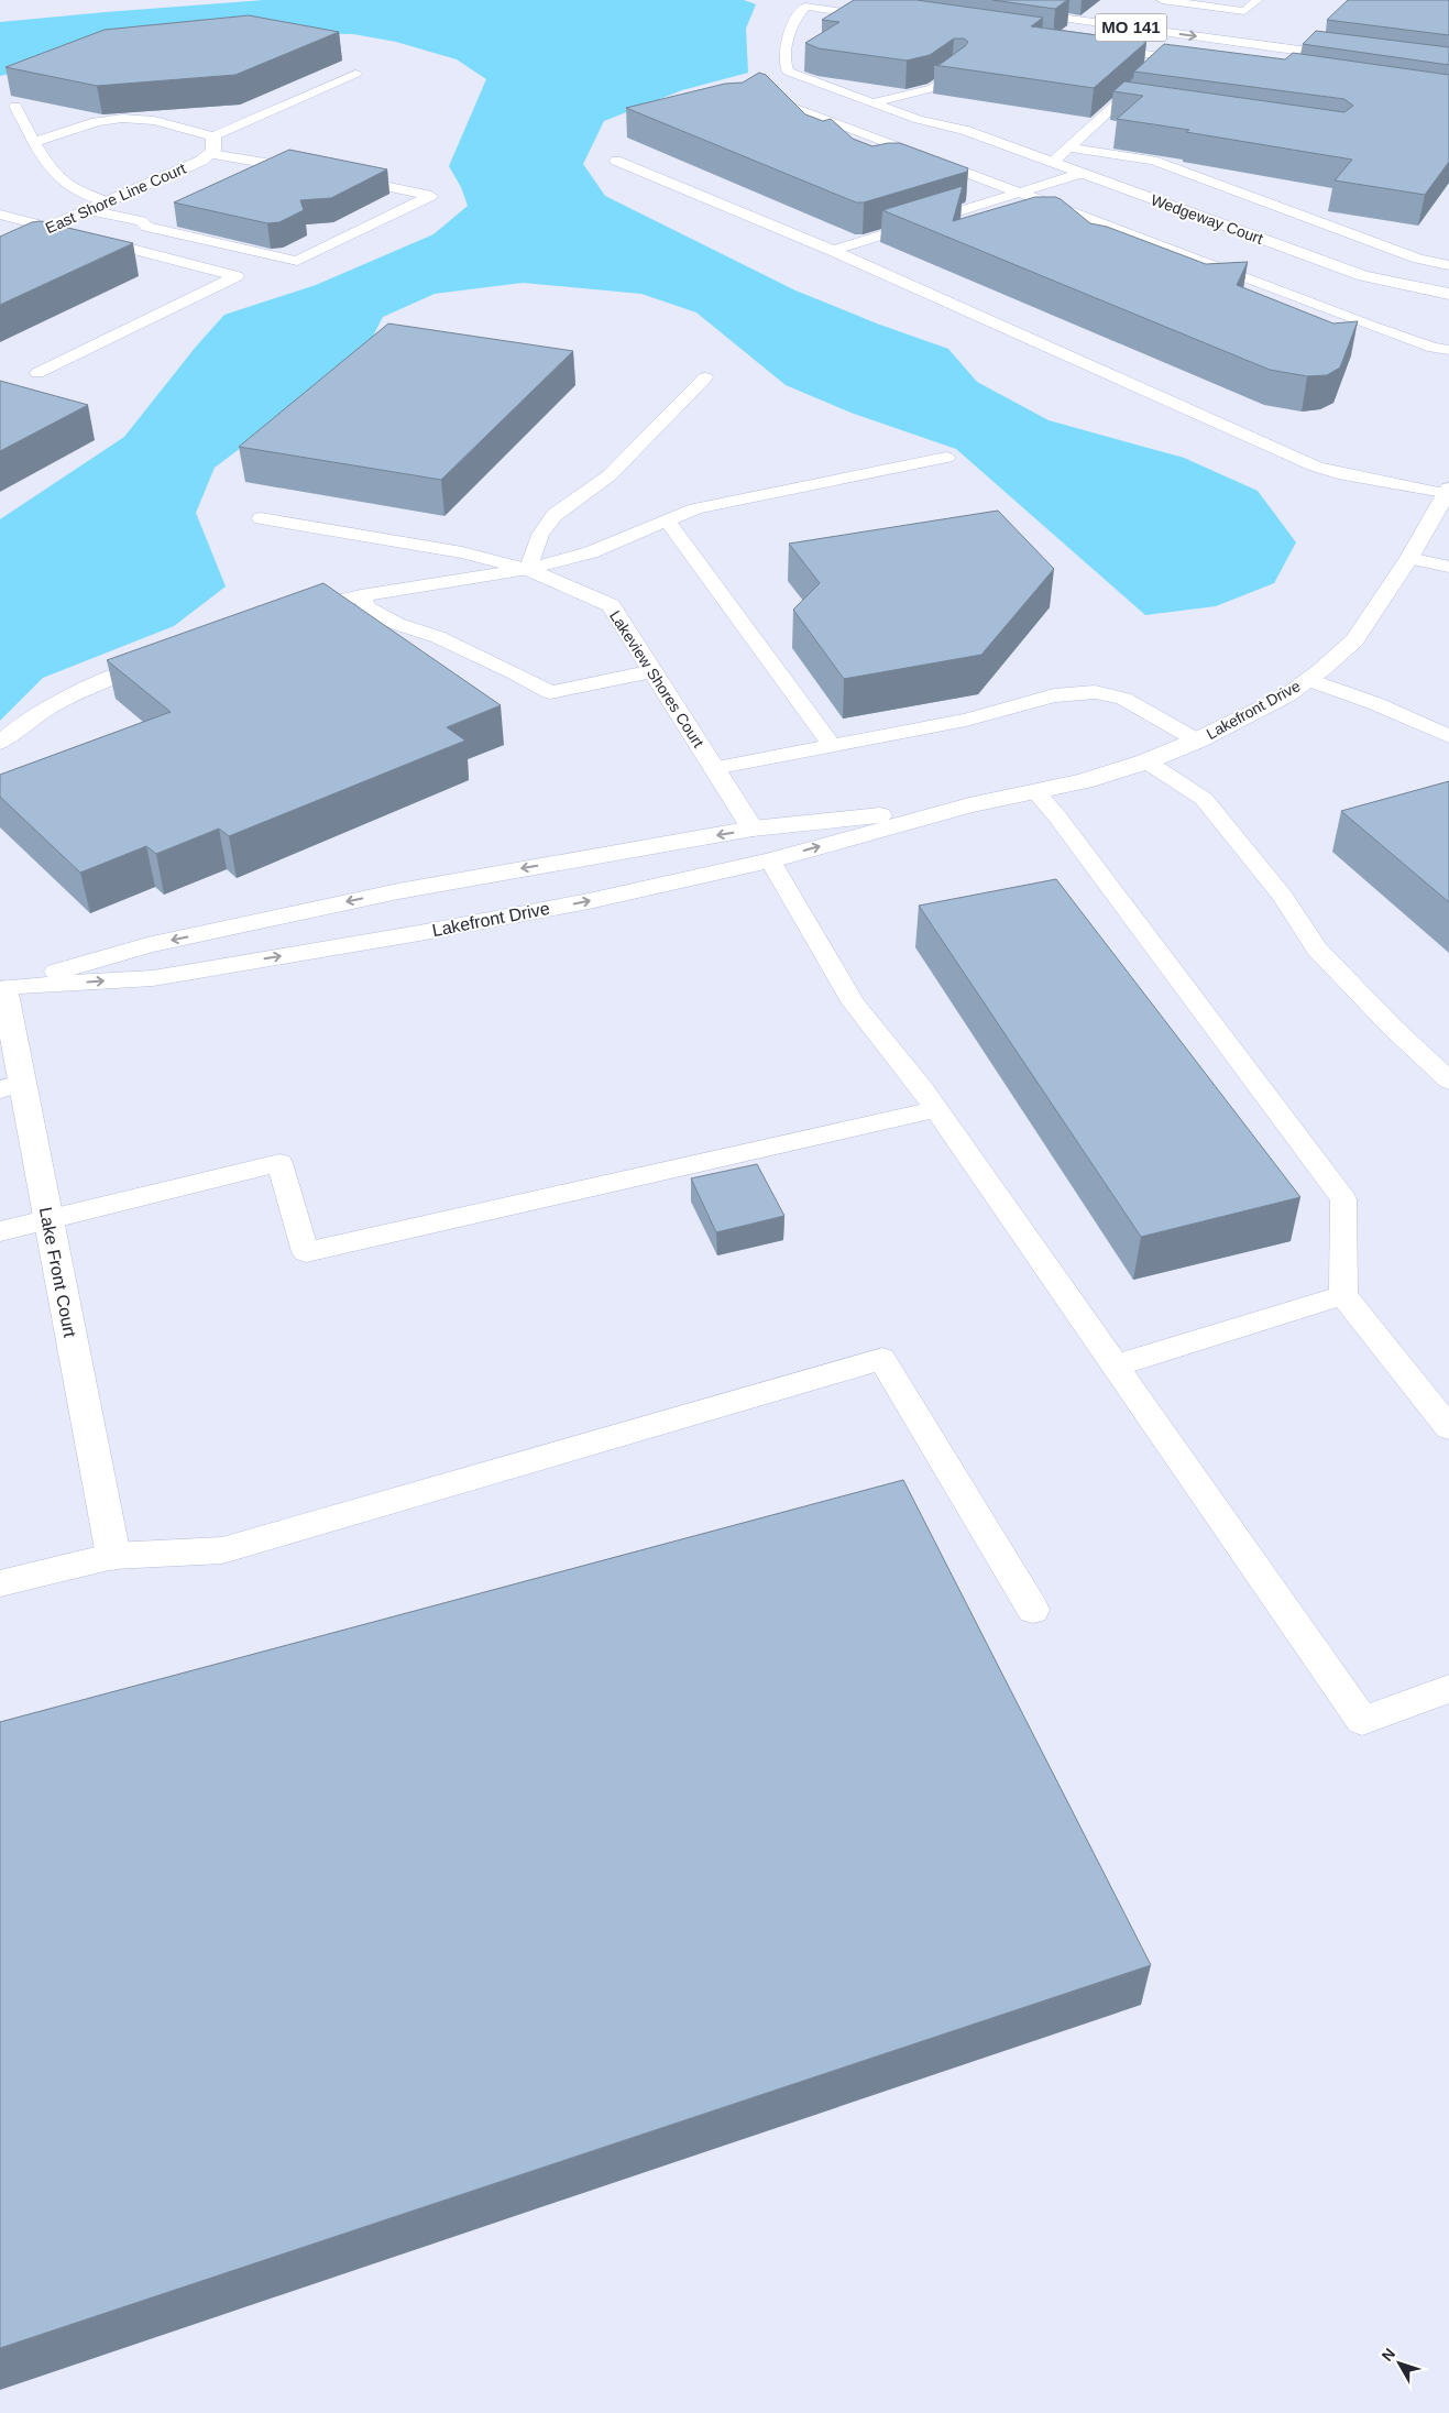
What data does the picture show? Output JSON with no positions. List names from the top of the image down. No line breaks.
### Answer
{"streets":{"main road":["MO 141","East Shore Line Court","Wedgeway Court","Lakeview Shores Court","Lakefront Drive","Lake Front Court"]},"crossings":[["Lakeview Shores Court","Lakefront Drive"],["Lakefront Drive","Lake Front Court"]],"north":"top left"}
